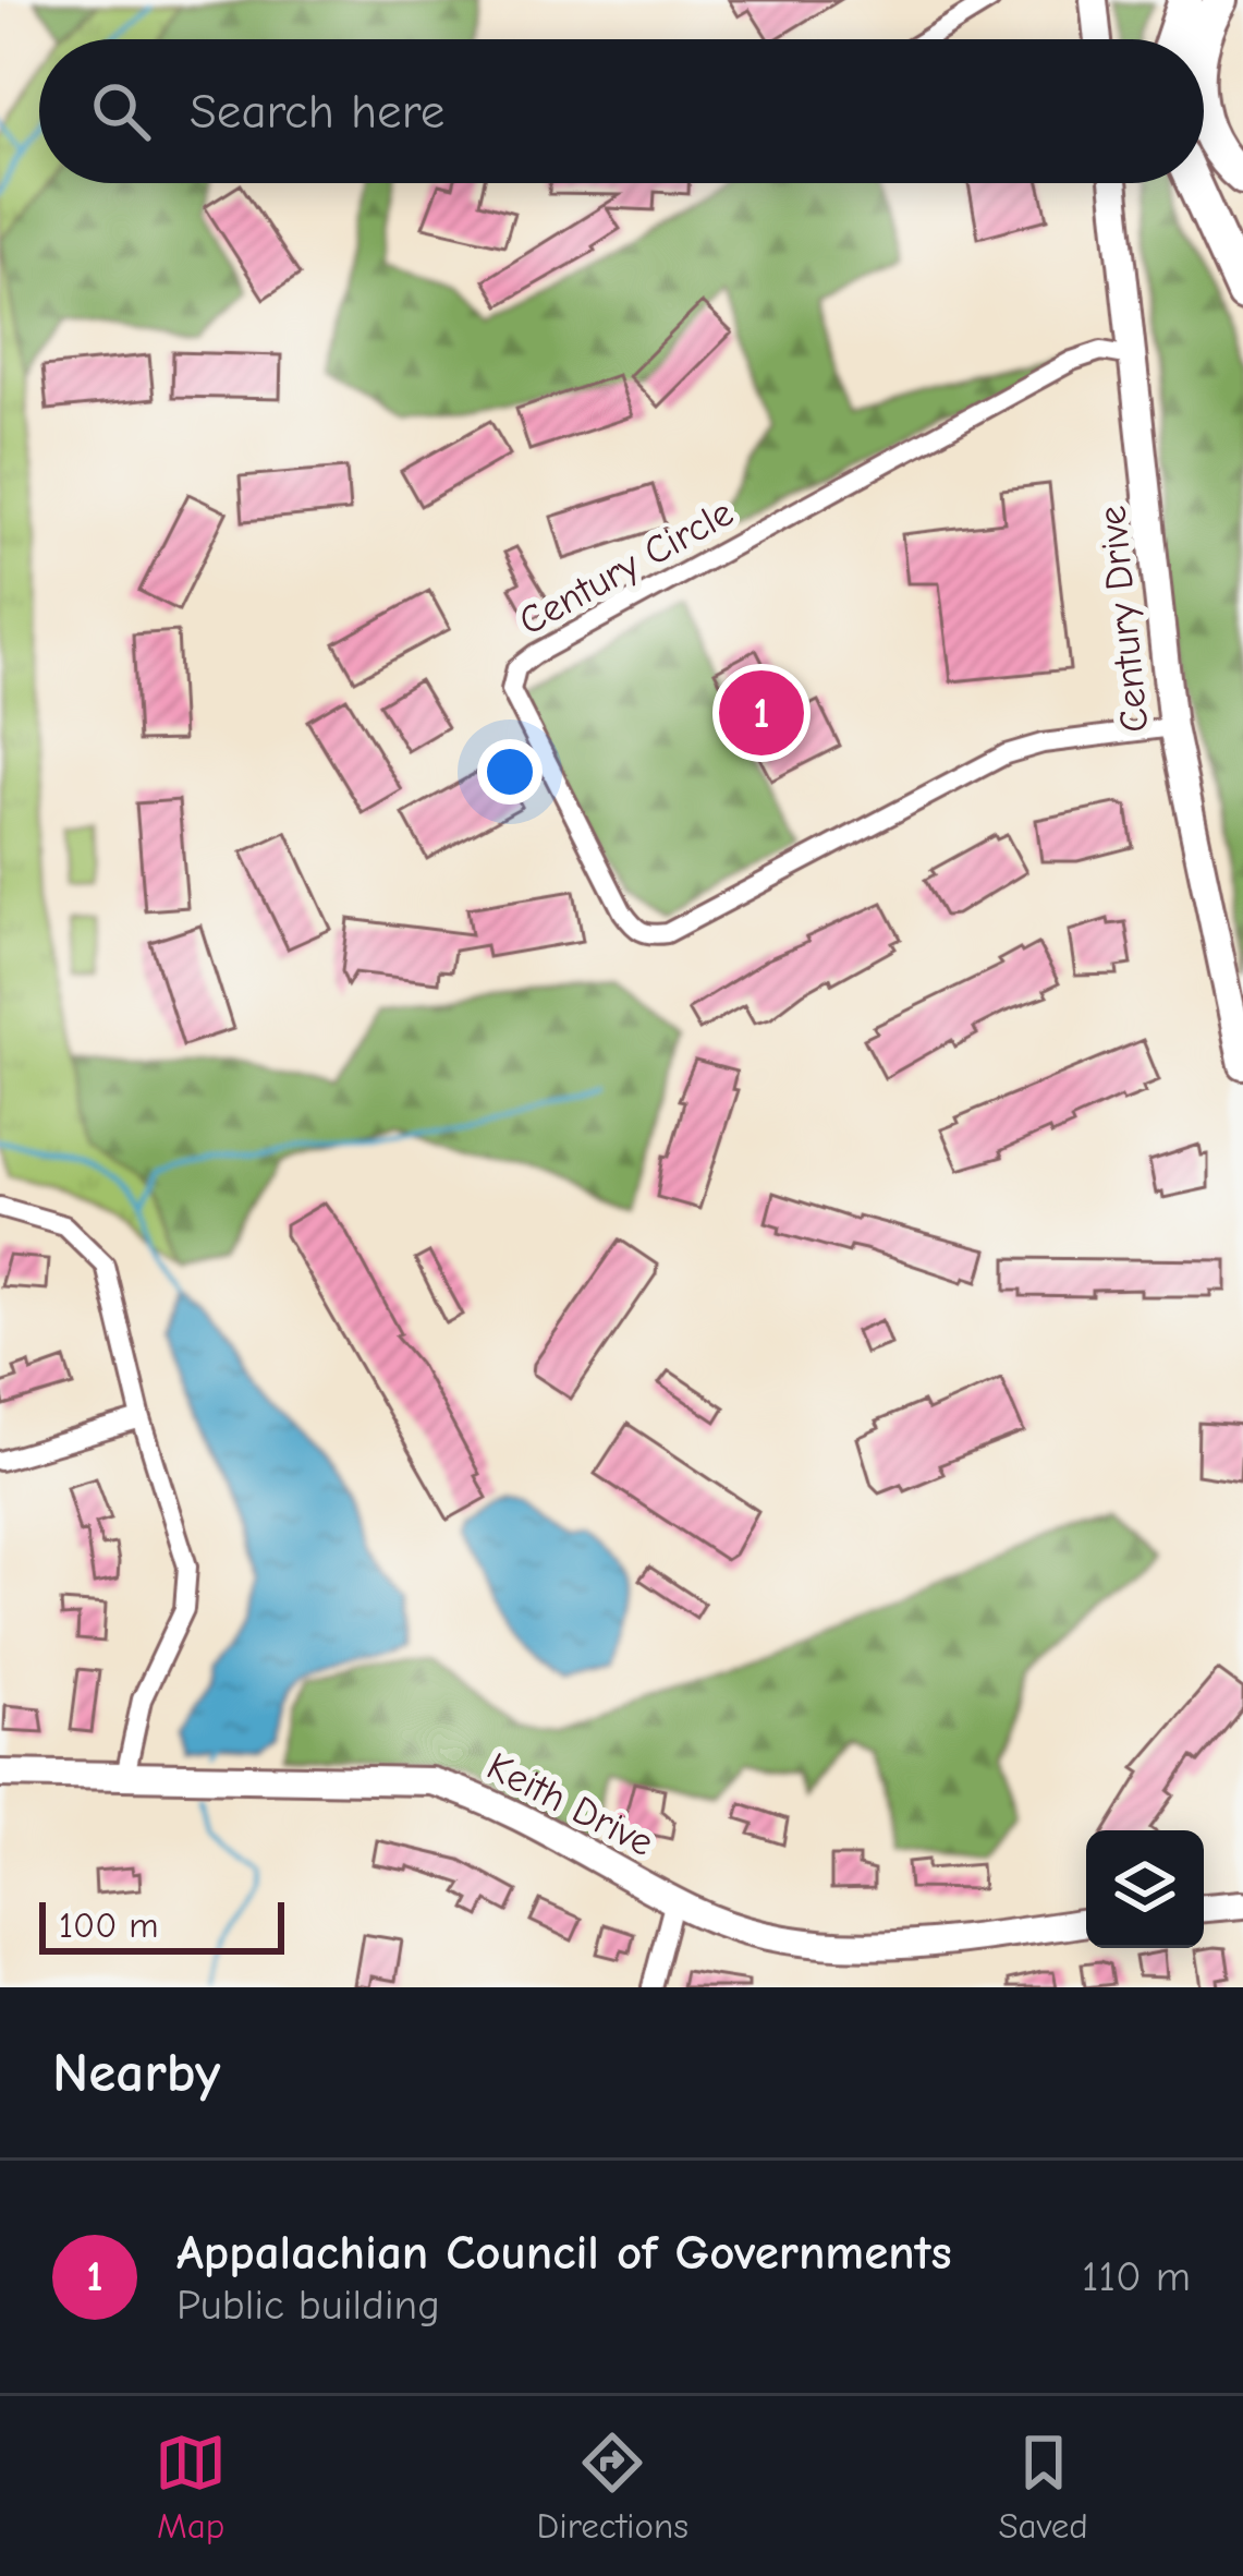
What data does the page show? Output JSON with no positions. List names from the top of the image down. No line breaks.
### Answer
{"streets":{"street":["Century Circle","Century Drive","Keith Drive"]},"crossings":[["Century Circle","Century Drive"]],"scale_bar":"100 m","page":{"search":"Search here","pins":"1","scale":"100 m","heading":"Nearby","list":[{"mark":"1","name":"Appalachian Council of Governments","note":"Public building","value":"110 m"}],"nav":["Map","Directions","Saved"]}}
